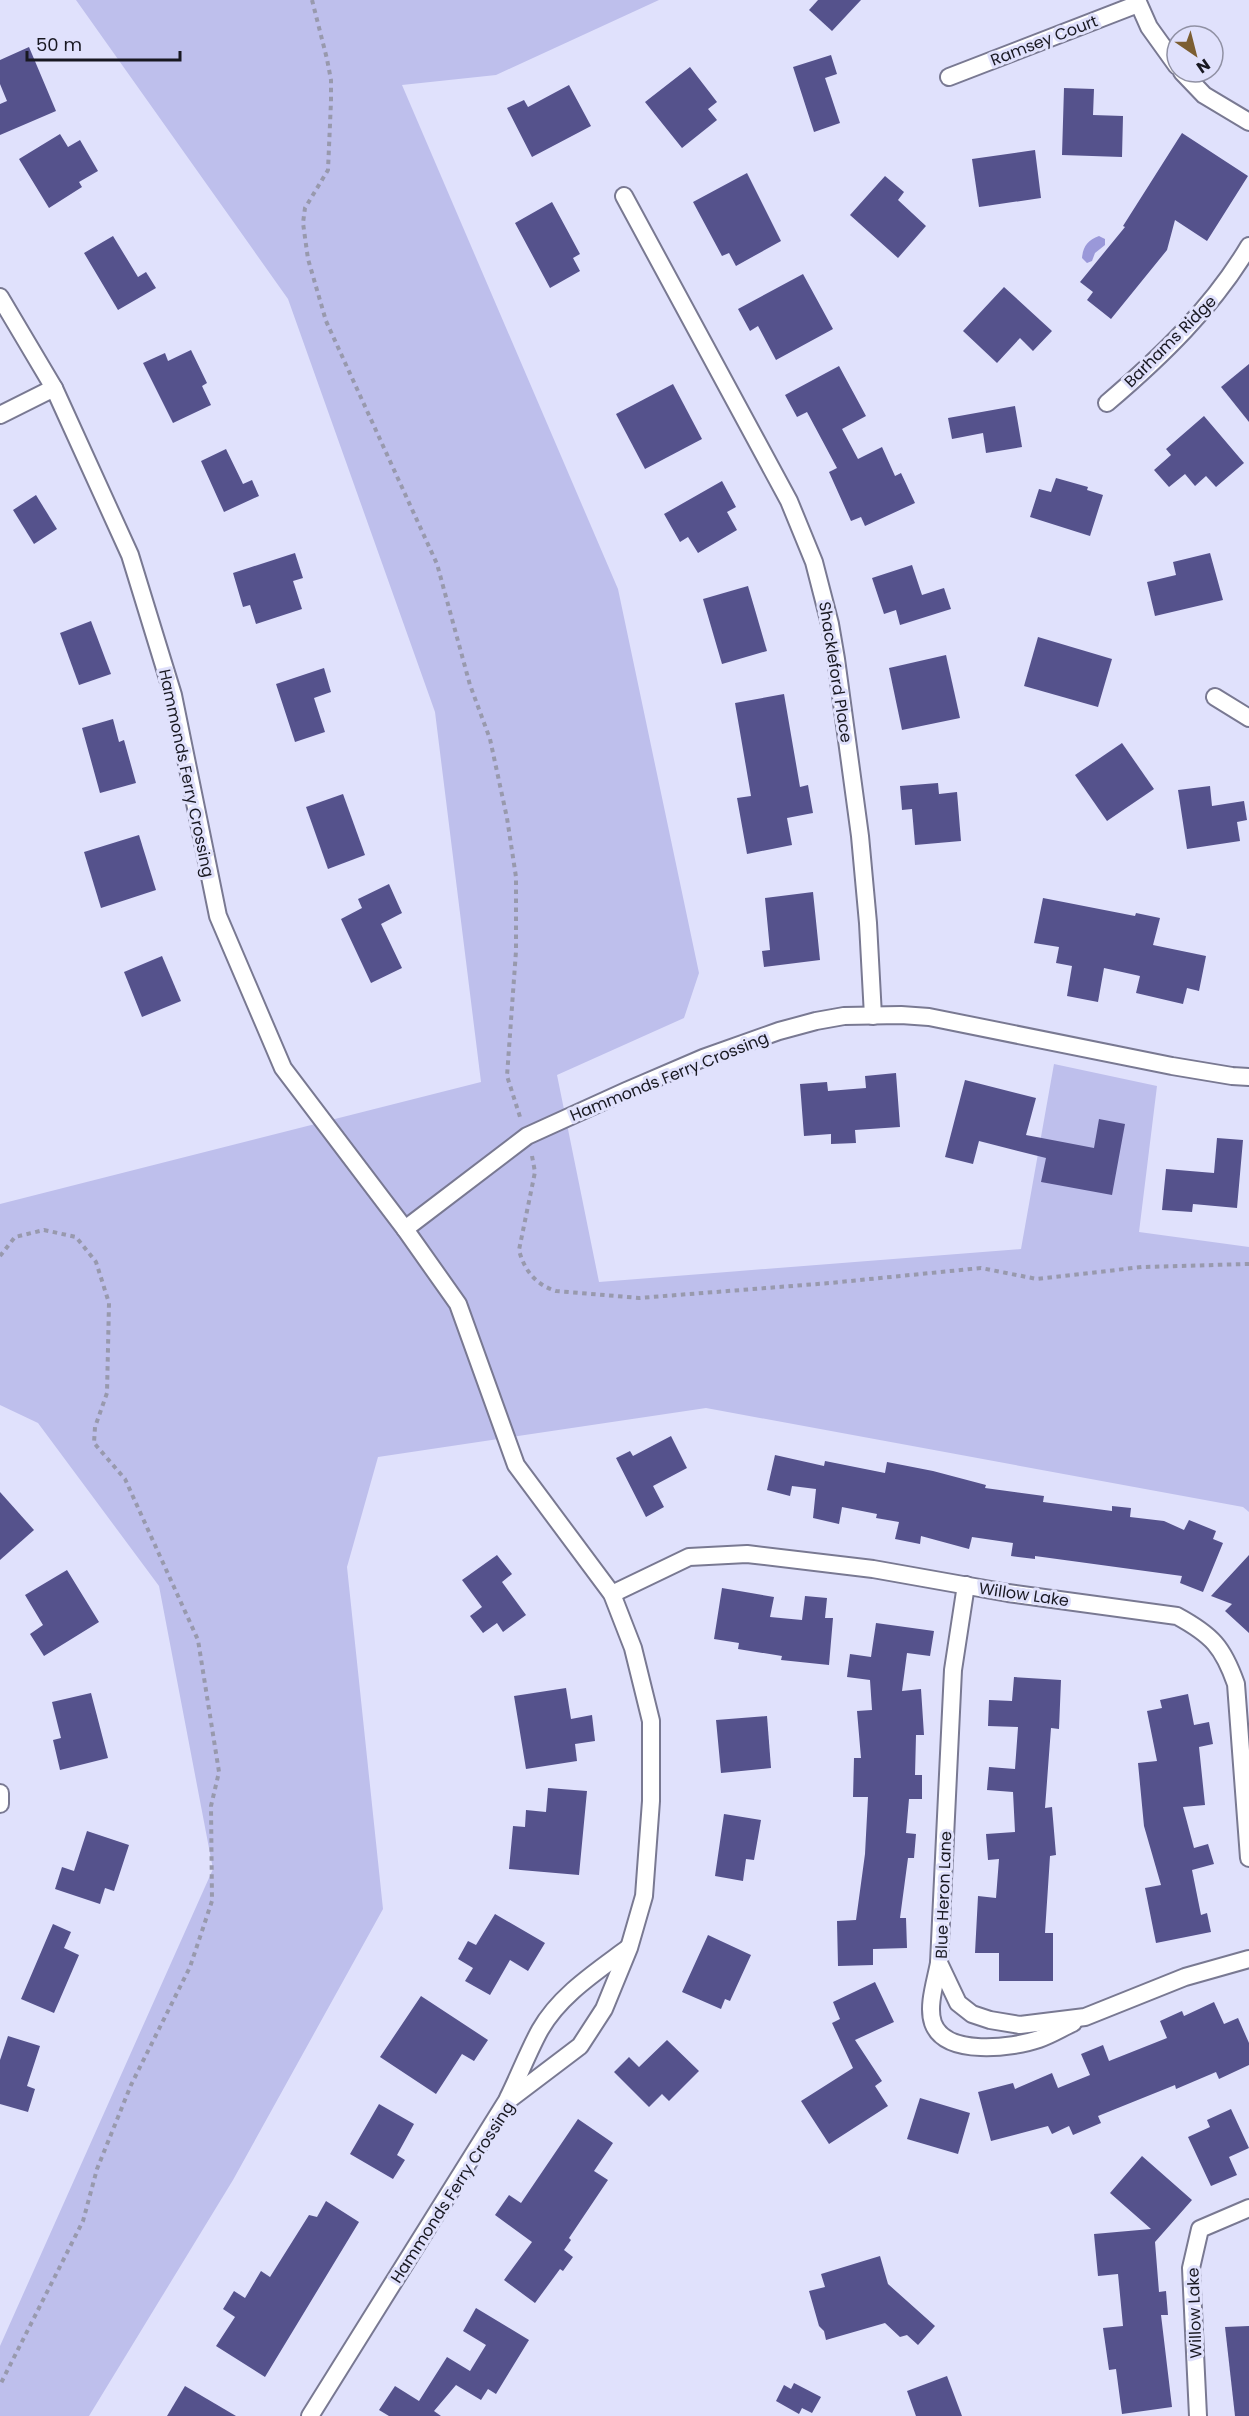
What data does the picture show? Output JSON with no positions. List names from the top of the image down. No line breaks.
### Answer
{"streets":{"street":["Ramsey Court","Barhams Ridge","Shackleford Place","Hammonds Ferry Crossing","Willow Lake","Blue Heron Lane"]},"crossings":[["Shackleford Place","Hammonds Ferry Crossing"],["Hammonds Ferry Crossing","Willow Lake"],["Willow Lake","Blue Heron Lane"]],"scale_bar":"50 m","north":"bottom right"}
